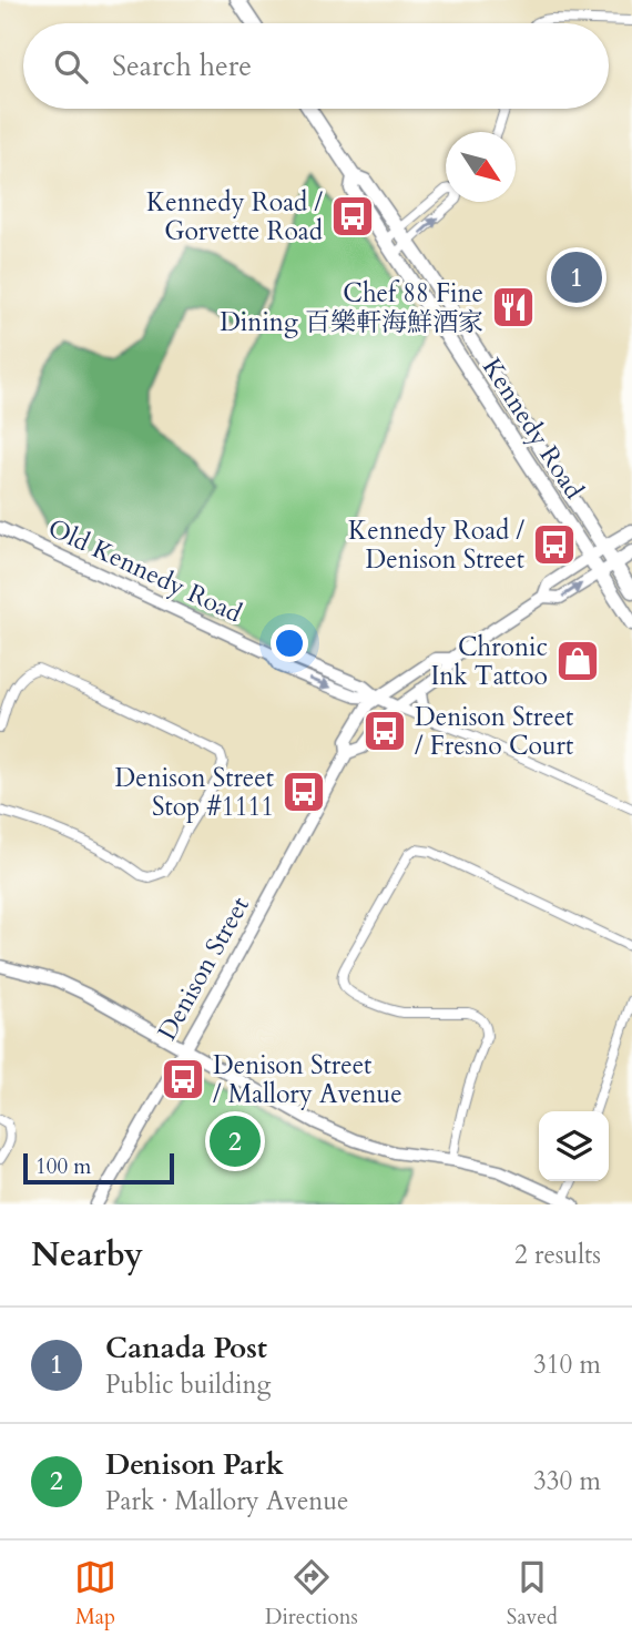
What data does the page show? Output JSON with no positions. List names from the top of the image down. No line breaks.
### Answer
{"streets":{"main road":["Kennedy Road","Denison Street"],"street":["Old Kennedy Road"]},"crossings":[["Kennedy Road","Denison Street"],["Old Kennedy Road","Denison Street"]],"places":{"bus stop":["Kennedy Road / Gorvette Road","Kennedy Road / Denison Street","Denison Street / Fresno Court","Denison Street Stop #1111","Denison Street / Mallory Avenue"],"restaurant":["Chef 88 Fine Dining 百樂軒海鮮酒家"],"shop":["Chronic Ink Tattoo"]},"scale_bar":"100 m","north":"bottom right","page":{"search":"Search here","pins":["1","2"],"scale":"100 m","heading":["Nearby","2 results"],"list":[{"mark":"1","name":"Canada Post","note":"Public building","value":"310 m"},{"mark":"2","name":"Denison Park","note":"Park · Mallory Avenue","value":"330 m"}],"nav":["Map","Directions","Saved"]}}
